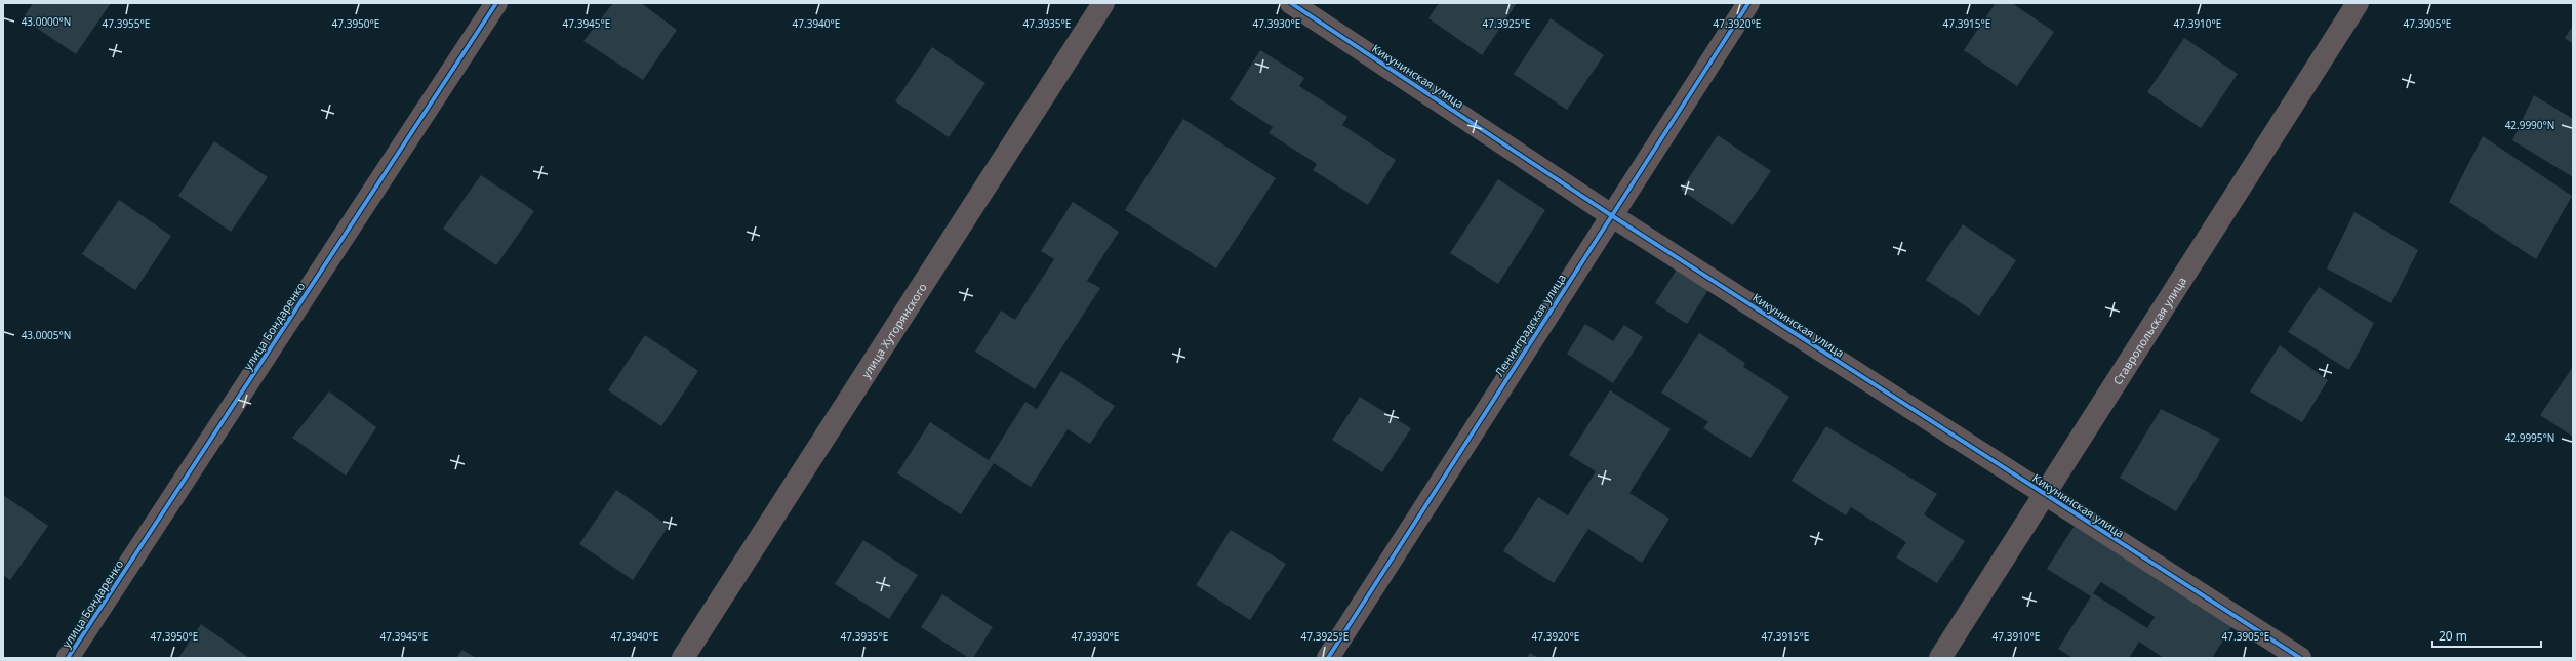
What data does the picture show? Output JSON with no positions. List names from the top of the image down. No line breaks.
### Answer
{"streets":{"street":["Кикунинская улица","Ленинградская улица","улица Бондаренко","улица Хуторянского","Ставропольская улица"]},"crossings":[["Кикунинская улица","Ленинградская улица"],["Кикунинская улица","Ставропольская улица"]],"scale_bar":"20 m","coordinates":["43.0000°N","47.3955°E","47.3950°E","47.3945°E","47.3940°E","47.3935°E","47.3930°E","47.3925°E","47.3920°E","47.3915°E","47.3910°E","47.3905°E","42.9990°N","43.0005°N","42.9995°N"]}
